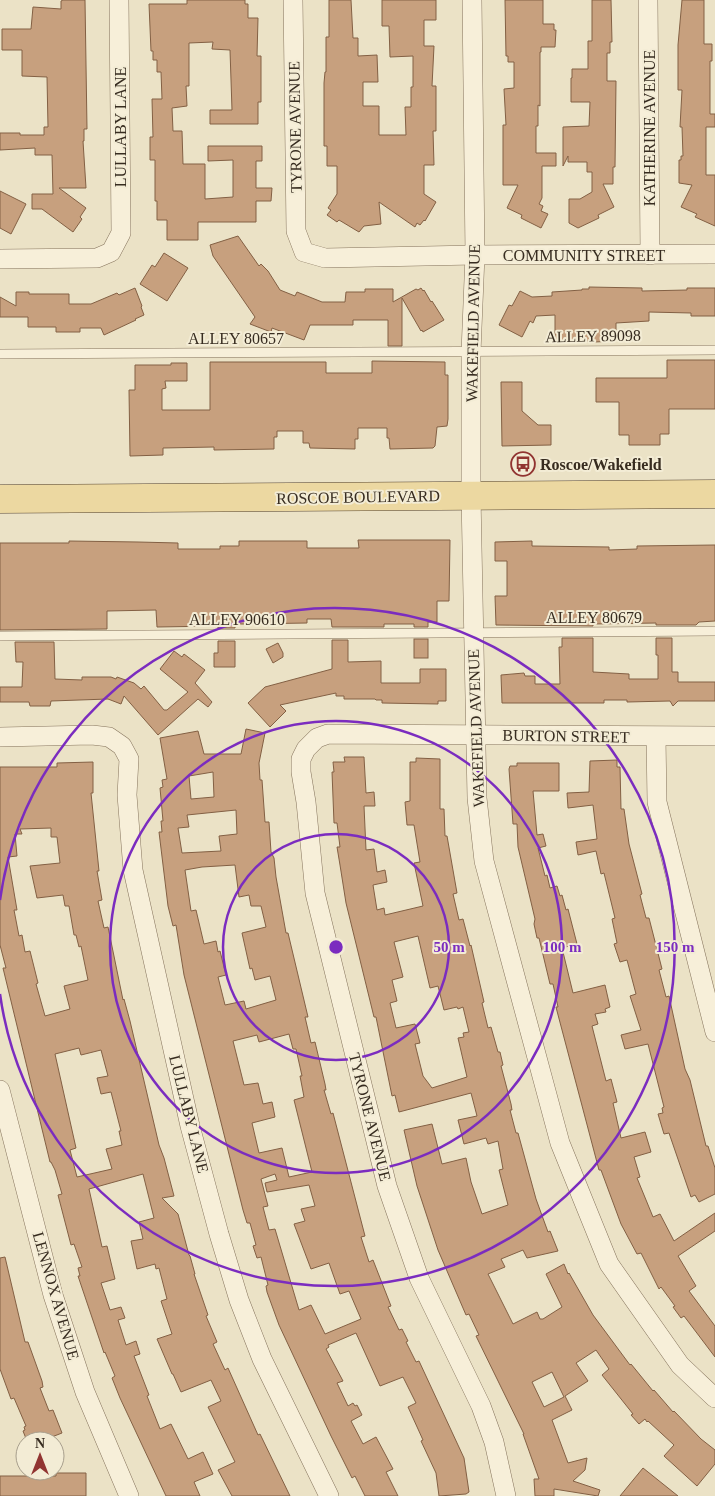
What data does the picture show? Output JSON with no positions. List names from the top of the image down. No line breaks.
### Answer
{"streets":{"main road":["ROSCOE BOULEVARD"],"street":["LULLABY LANE","TYRONE AVENUE","KATHERINE AVENUE","COMMUNITY STREET","WAKEFIELD AVENUE","BURTON STREET","LENNOX AVENUE"],"lane":["ALLEY 89098","ALLEY 80657","ALLEY 80679","ALLEY 90610"]},"crossings":[["TYRONE AVENUE","COMMUNITY STREET"],["TYRONE AVENUE","BURTON STREET"],["KATHERINE AVENUE","COMMUNITY STREET"],["COMMUNITY STREET","WAKEFIELD AVENUE"],["WAKEFIELD AVENUE","ALLEY 89098"],["WAKEFIELD AVENUE","ALLEY 80657"],["WAKEFIELD AVENUE","ROSCOE BOULEVARD"],["WAKEFIELD AVENUE","ALLEY 80679"],["WAKEFIELD AVENUE","ALLEY 90610"],["WAKEFIELD AVENUE","BURTON STREET"],["ALLEY 89098","ALLEY 80657"],["ALLEY 80679","ALLEY 90610"]],"places":{"bus stop":["Roscoe/Wakefield"]},"north":"top","rings":["50 m","100 m","150 m"]}
